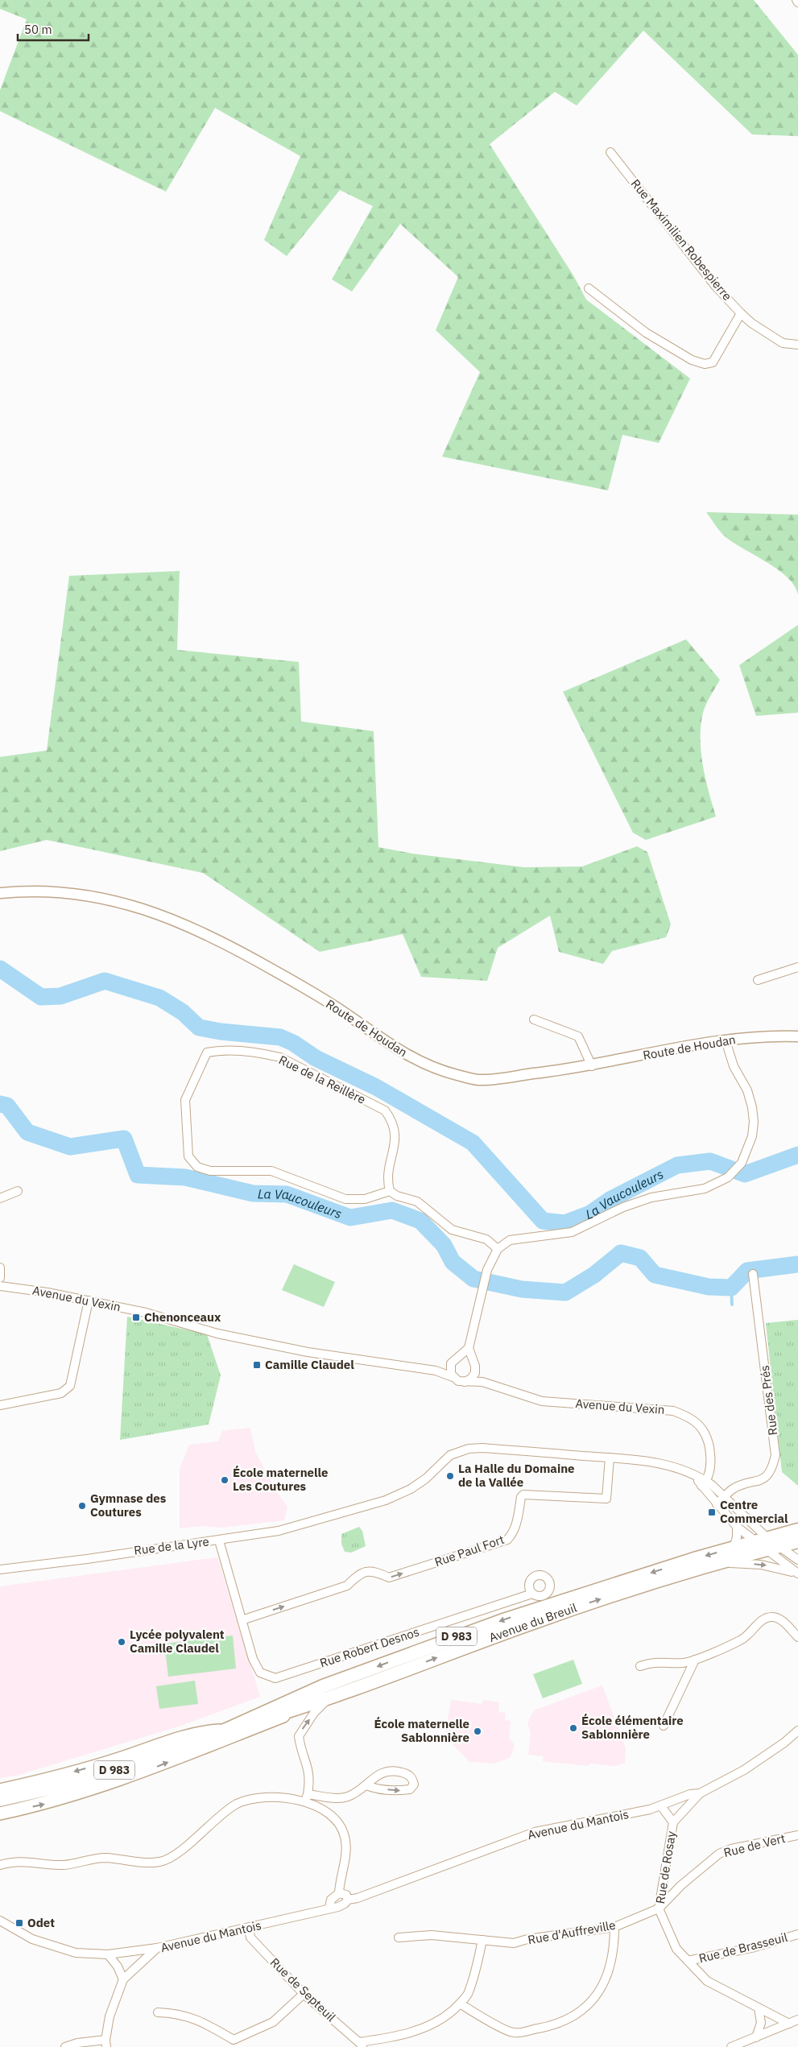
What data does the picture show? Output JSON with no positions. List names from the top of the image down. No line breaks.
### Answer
{"streets":{"main road":["Avenue du Breuil","D 983"],"street":["Rue Maximilien Robespierre","Route de Houdan","Rue de la Reillère","Avenue du Vexin","Rue des Prés","Rue de la Lyre","Rue Paul Fort","Rue Robert Desnos","Avenue du Mantois","Rue de Vert","Rue de Rosay","Rue d'Auffreville","Rue de Brasseuil","Rue de Septeuil"]},"crossings":[["Rue de la Lyre","Rue Paul Fort"],["Rue de la Lyre","Rue Robert Desnos"],["Rue Paul Fort","Rue Robert Desnos"],["Avenue du Breuil","D 983"],["Avenue du Mantois","Rue de Rosay"],["Avenue du Mantois","Rue de Septeuil"],["Rue de Vert","Rue de Rosay"],["Rue de Vert","Rue d'Auffreville"],["Rue de Rosay","Rue d'Auffreville"],["Rue de Rosay","Rue de Brasseuil"]],"one_way":["Rue Paul Fort"],"water":["La Vaucouleurs"],"places":{"transit":["Chenonceaux","Camille Claudel","Centre Commercial","Odet"],"other":["La Halle du Domaine de la Vallée","École maternelle Les Coutures","Gymnase des Coutures","Lycée polyvalent Camille Claudel","École élémentaire Sablonnière","École maternelle Sablonnière"]},"scale_bar":"50 m"}
